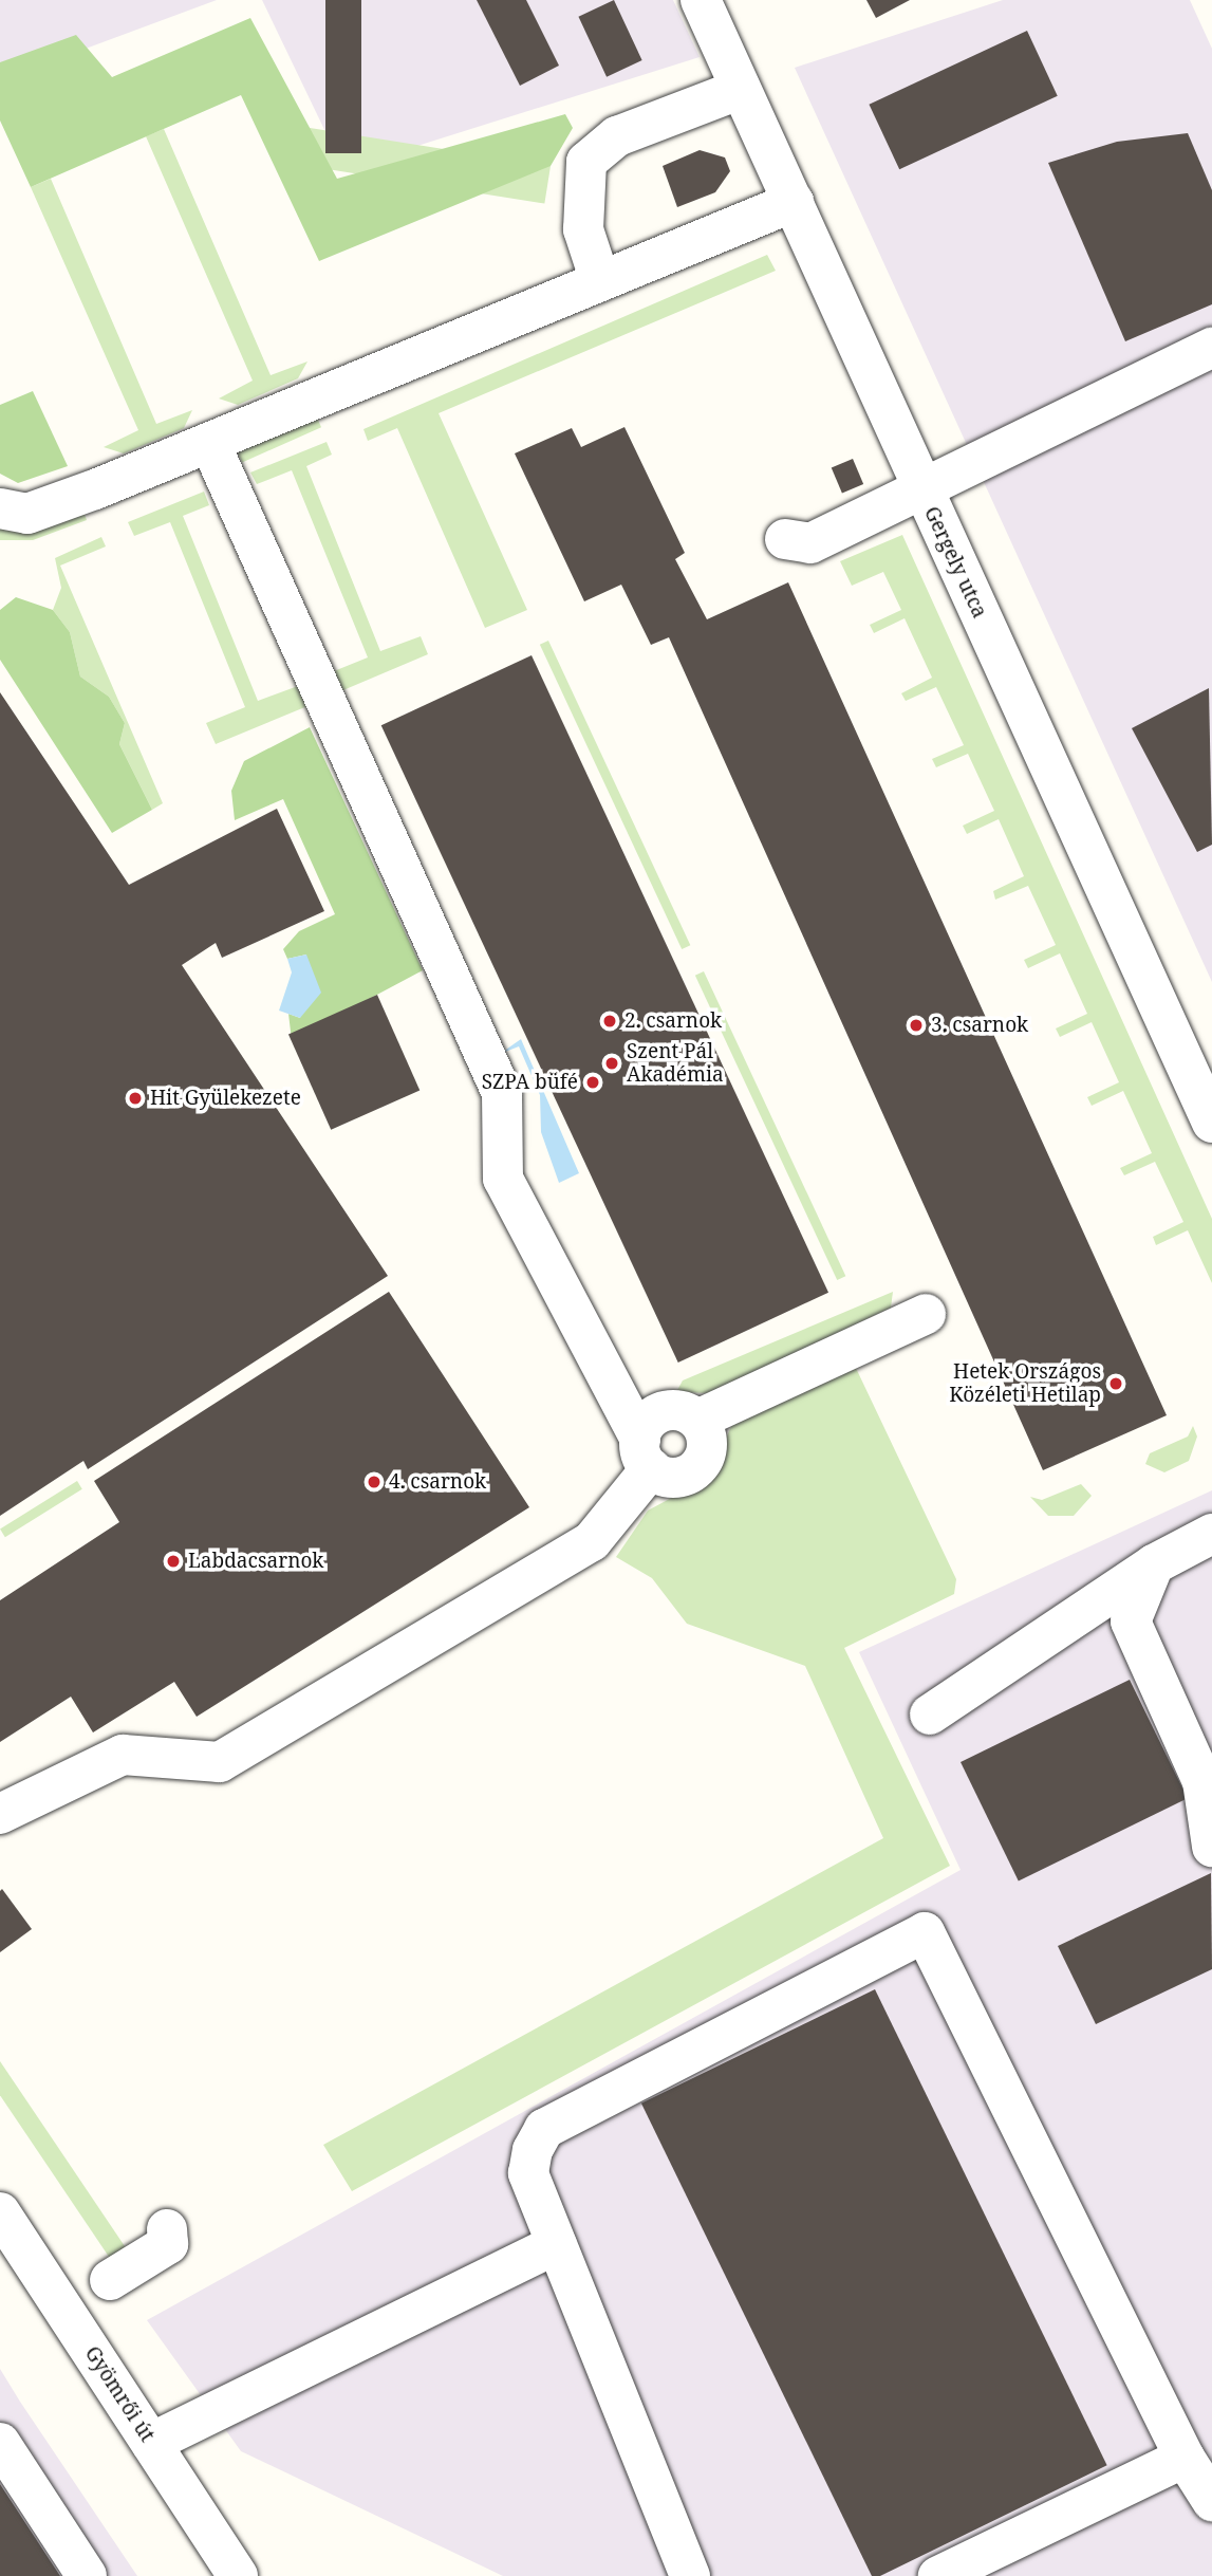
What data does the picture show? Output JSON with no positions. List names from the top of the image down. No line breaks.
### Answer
{"streets":{"street":["Gergely utca","Gyömrői út"]},"places":["2. csarnok","3. csarnok","Szent Pál Akadémia","SZPA büfé","Hit Gyülekezete","Hetek Országos Közéleti Hetilap","4. csarnok","Labdacsarnok"]}
